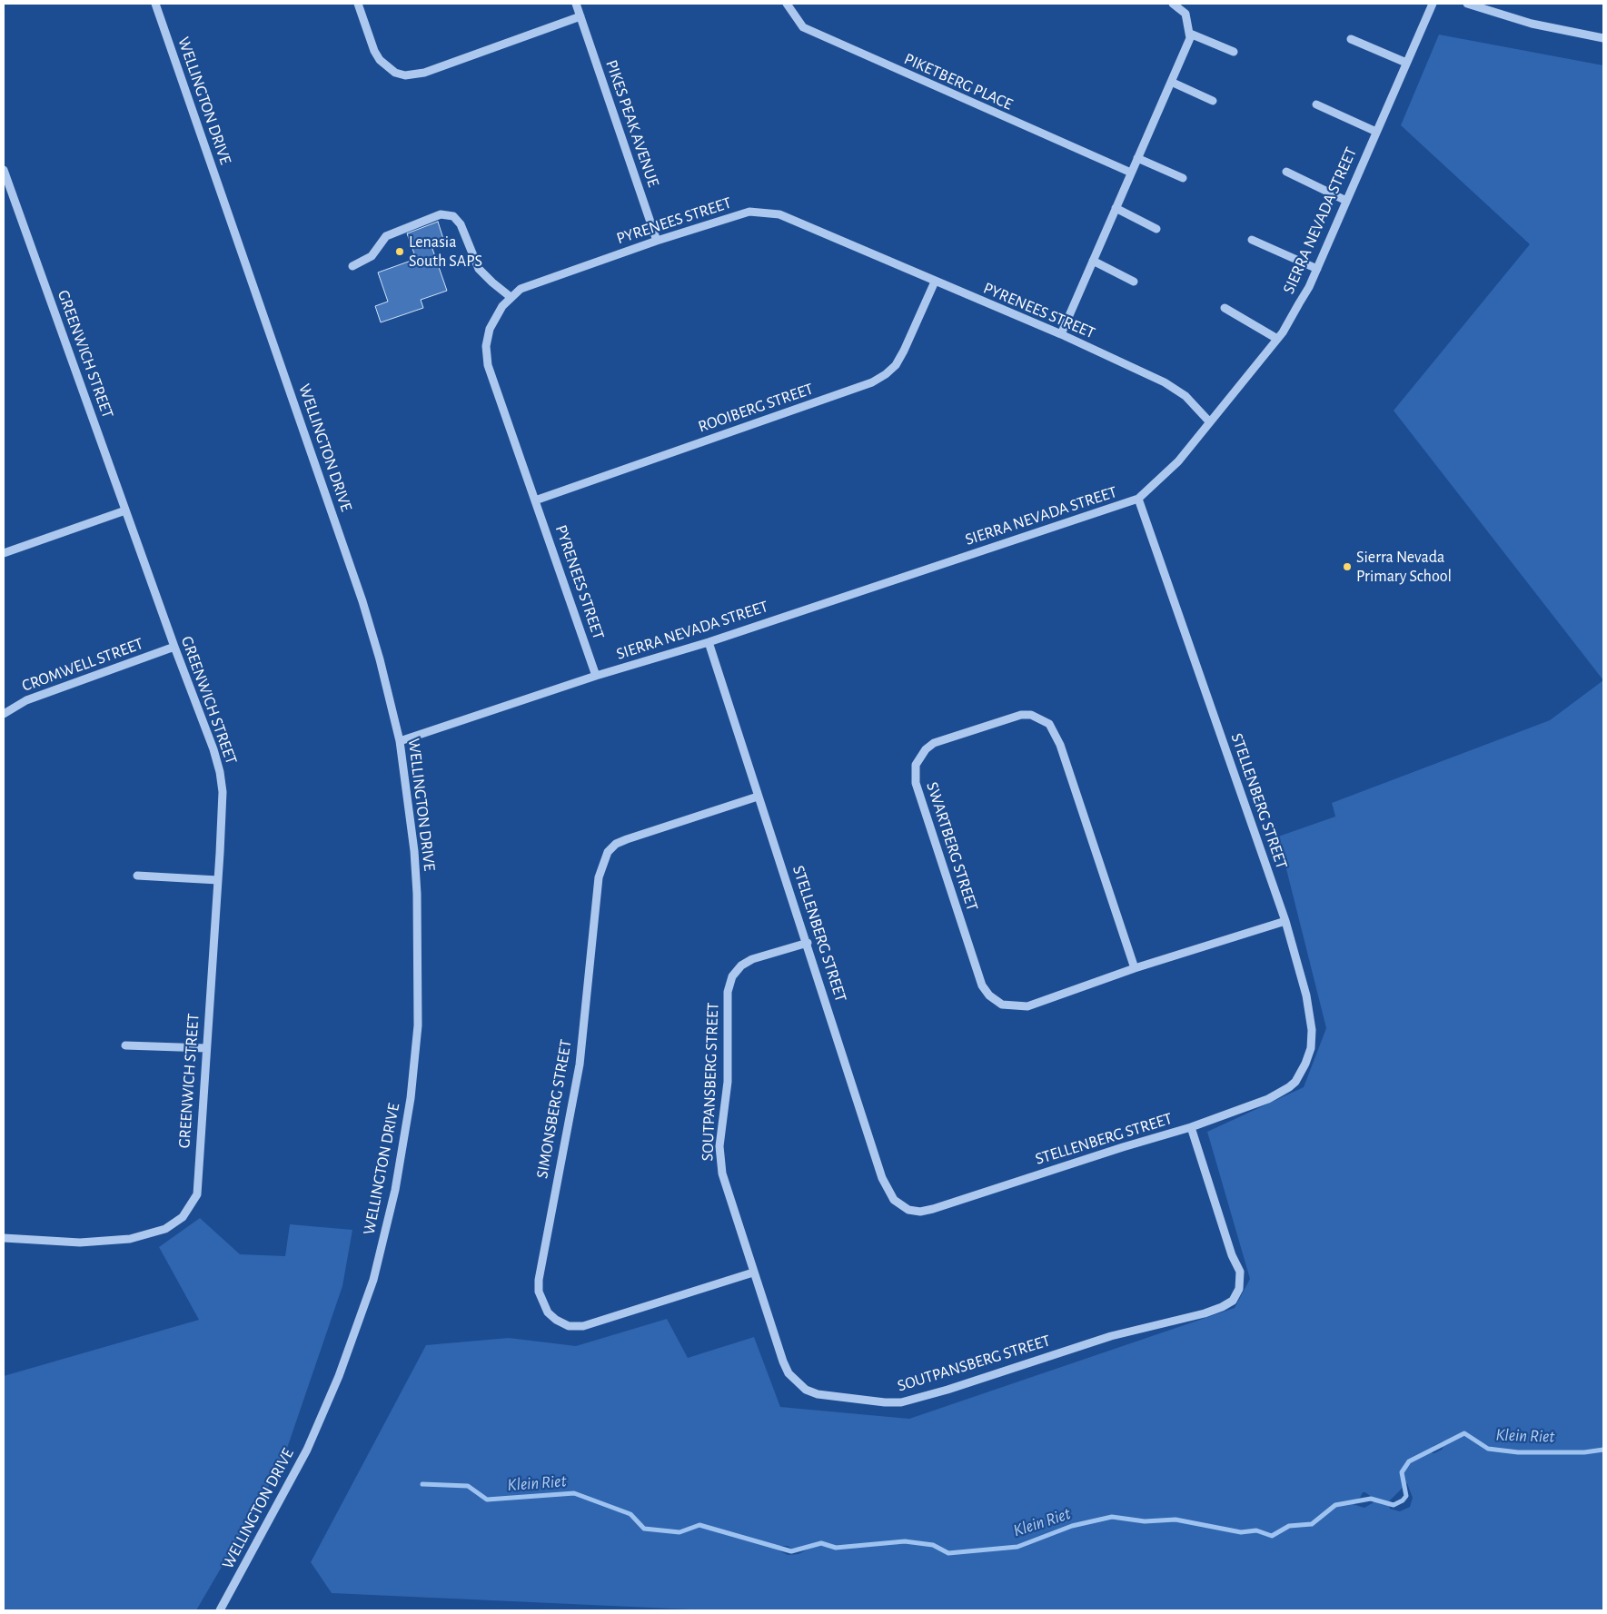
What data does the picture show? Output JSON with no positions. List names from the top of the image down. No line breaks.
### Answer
{"streets":{"street":["PIKETBERG PLACE","WELLINGTON DRIVE","PIKES PEAK AVENUE","PYRENEES STREET","SIERRA NEVADA STREET","GREENWICH STREET","ROOIBERG STREET","CROMWELL STREET","STELLENBERG STREET","SWARTBERG STREET","SOUTPANSBERG STREET","SIMONSBERG STREET"]},"crossings":[["WELLINGTON DRIVE","SIERRA NEVADA STREET"],["PIKES PEAK AVENUE","PYRENEES STREET"],["PYRENEES STREET","SIERRA NEVADA STREET"],["PYRENEES STREET","ROOIBERG STREET"],["SIERRA NEVADA STREET","STELLENBERG STREET"],["GREENWICH STREET","CROMWELL STREET"],["STELLENBERG STREET","SWARTBERG STREET"],["STELLENBERG STREET","SOUTPANSBERG STREET"],["STELLENBERG STREET","SIMONSBERG STREET"],["SOUTPANSBERG STREET","SIMONSBERG STREET"]],"water":["Klein Riet"],"places":["Lenasia South SAPS","Sierra Nevada Primary School"]}
